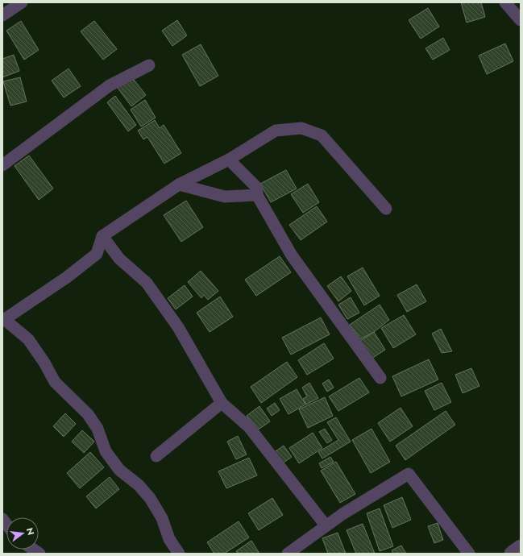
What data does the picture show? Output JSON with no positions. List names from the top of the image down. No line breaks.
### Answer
{"north":"right"}
